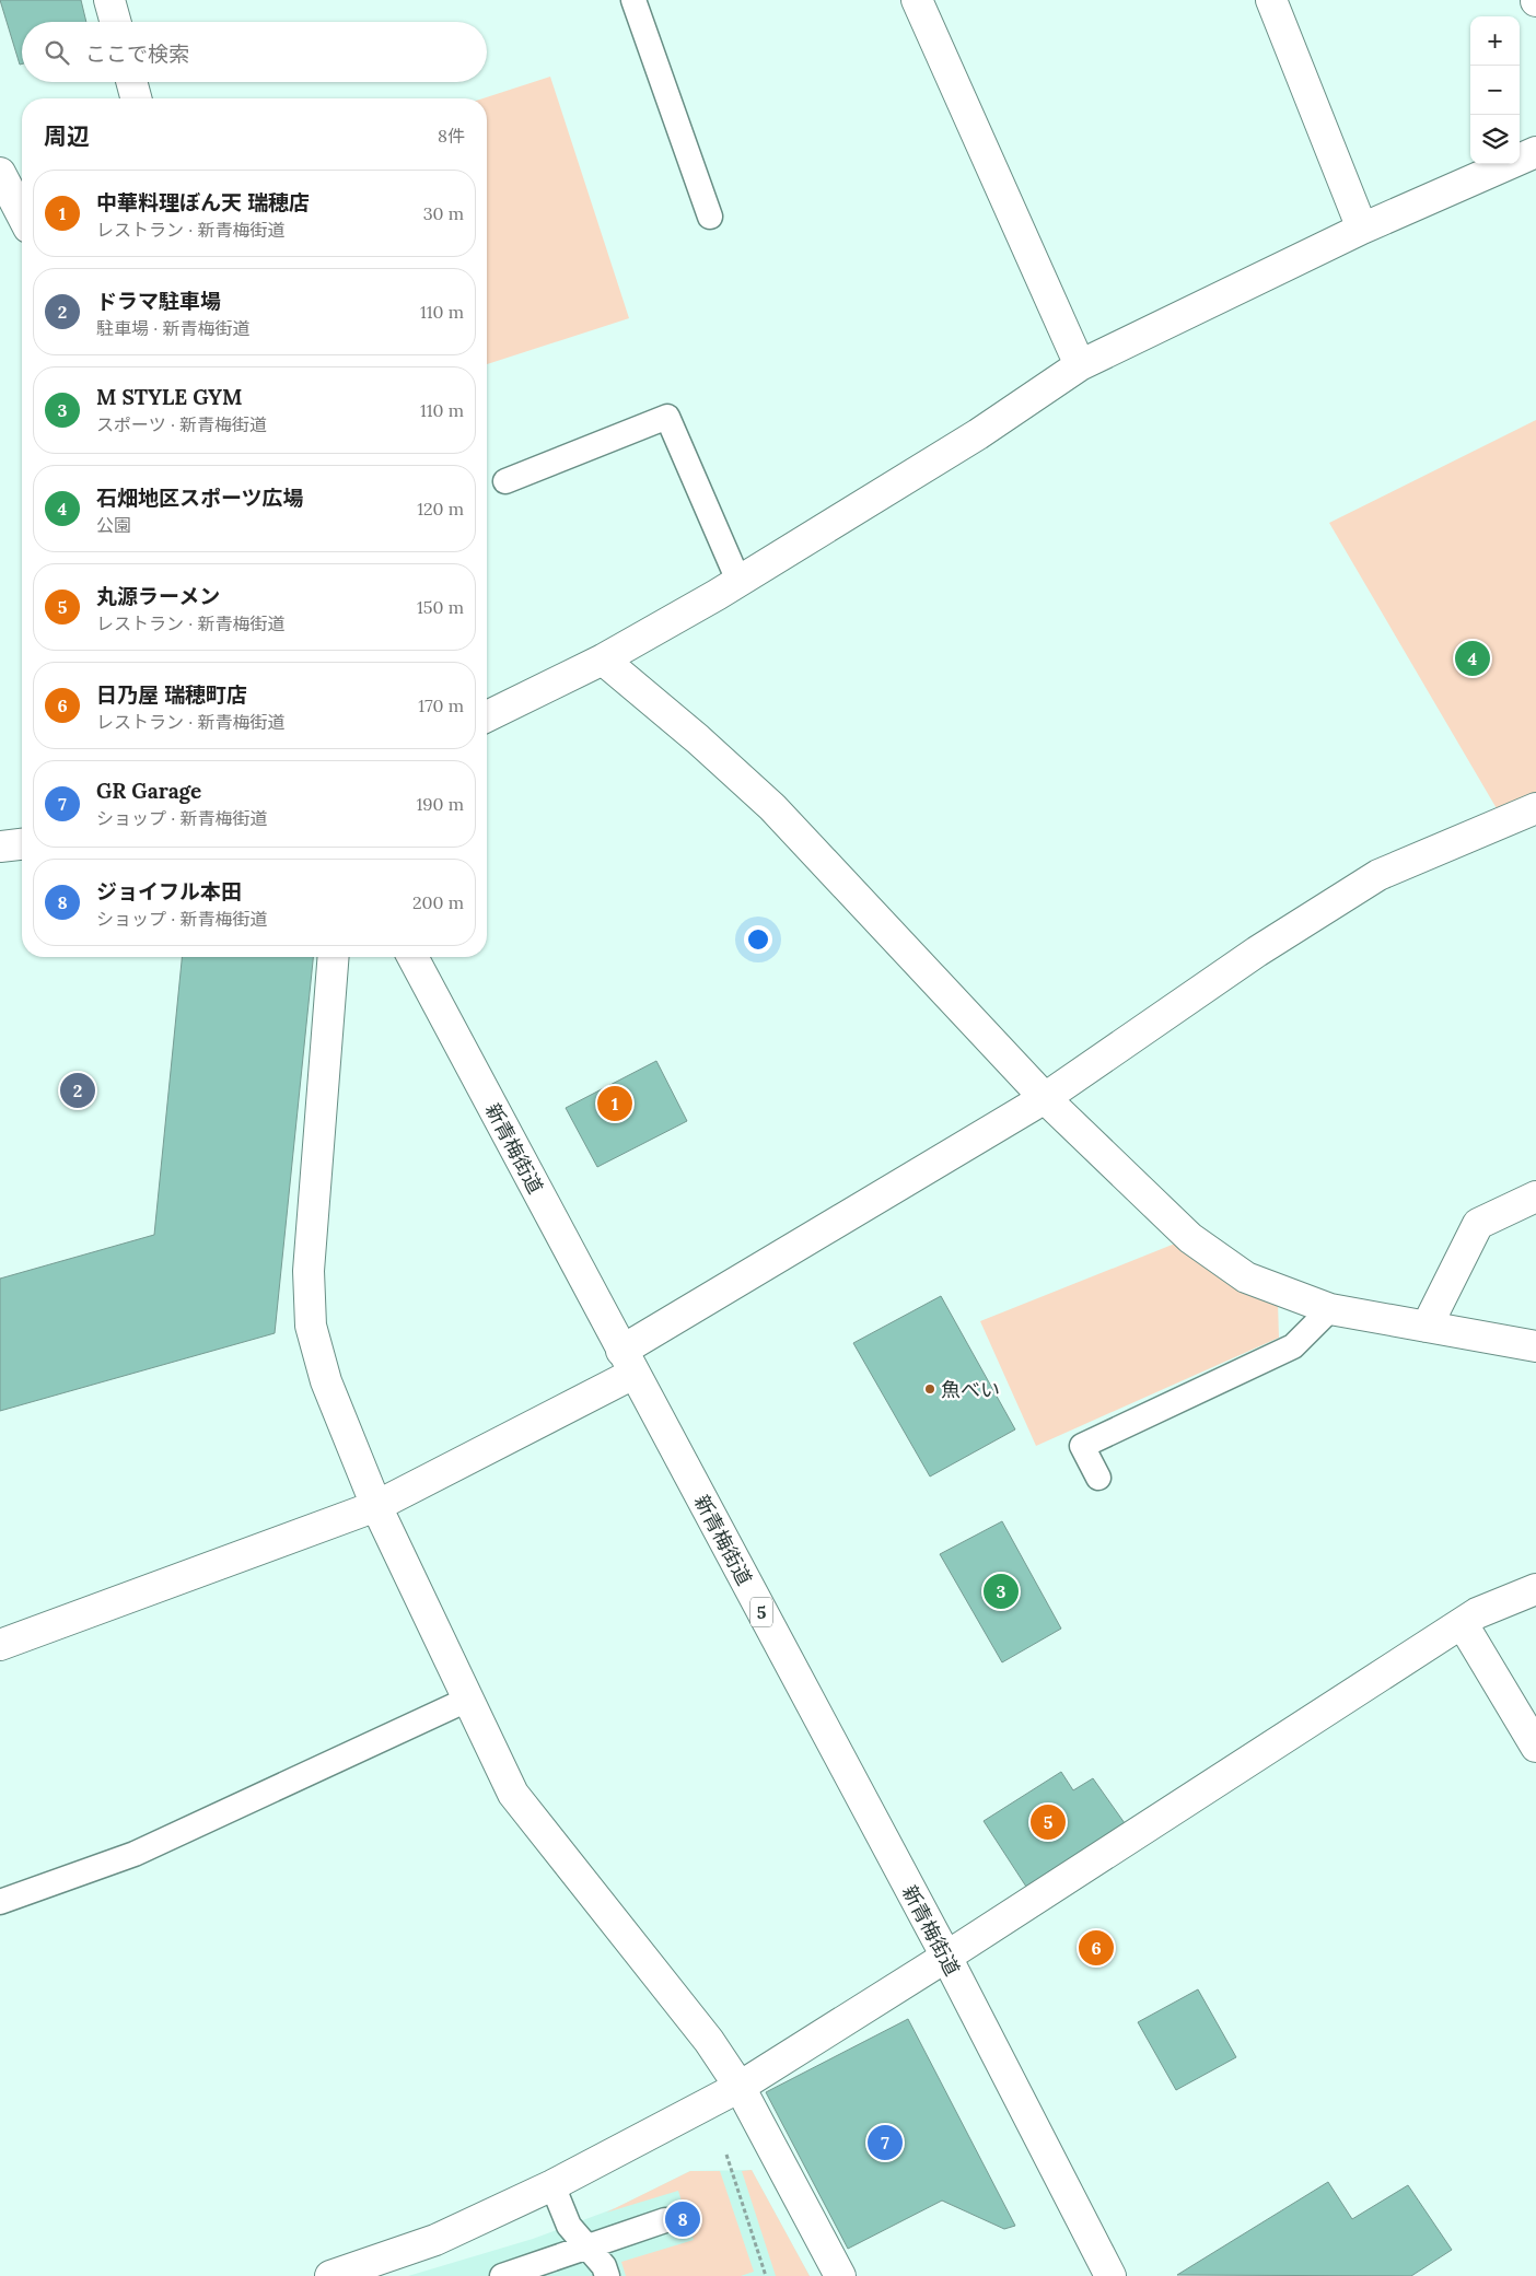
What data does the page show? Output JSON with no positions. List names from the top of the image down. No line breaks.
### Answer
{"streets":{"street":["新青梅街道","5"]},"places":["魚べい"],"page":{"map_buttons":["+","−"],"search":"ここで検索","heading":["周辺","8件"],"list":[{"mark":"1","name":"中華料理ぼん天 瑞穂店","note":"レストラン · 新青梅街道","value":"30 m"},{"mark":"2","name":"ドラマ駐車場","note":"駐車場 · 新青梅街道","value":"110 m"},{"mark":"3","name":"M STYLE GYM","note":"スポーツ · 新青梅街道","value":"110 m"},{"mark":"4","name":"石畑地区スポーツ広場","note":"公園","value":"120 m"},{"mark":"5","name":"丸源ラーメン","note":"レストラン · 新青梅街道","value":"150 m"},{"mark":"6","name":"日乃屋 瑞穂町店","note":"レストラン · 新青梅街道","value":"170 m"},{"mark":"7","name":"GR Garage","note":"ショップ · 新青梅街道","value":"190 m"},{"mark":"8","name":"ジョイフル本田","note":"ショップ · 新青梅街道","value":"200 m"}],"pins":["4","2","1","3","5","6","7","8"]}}
